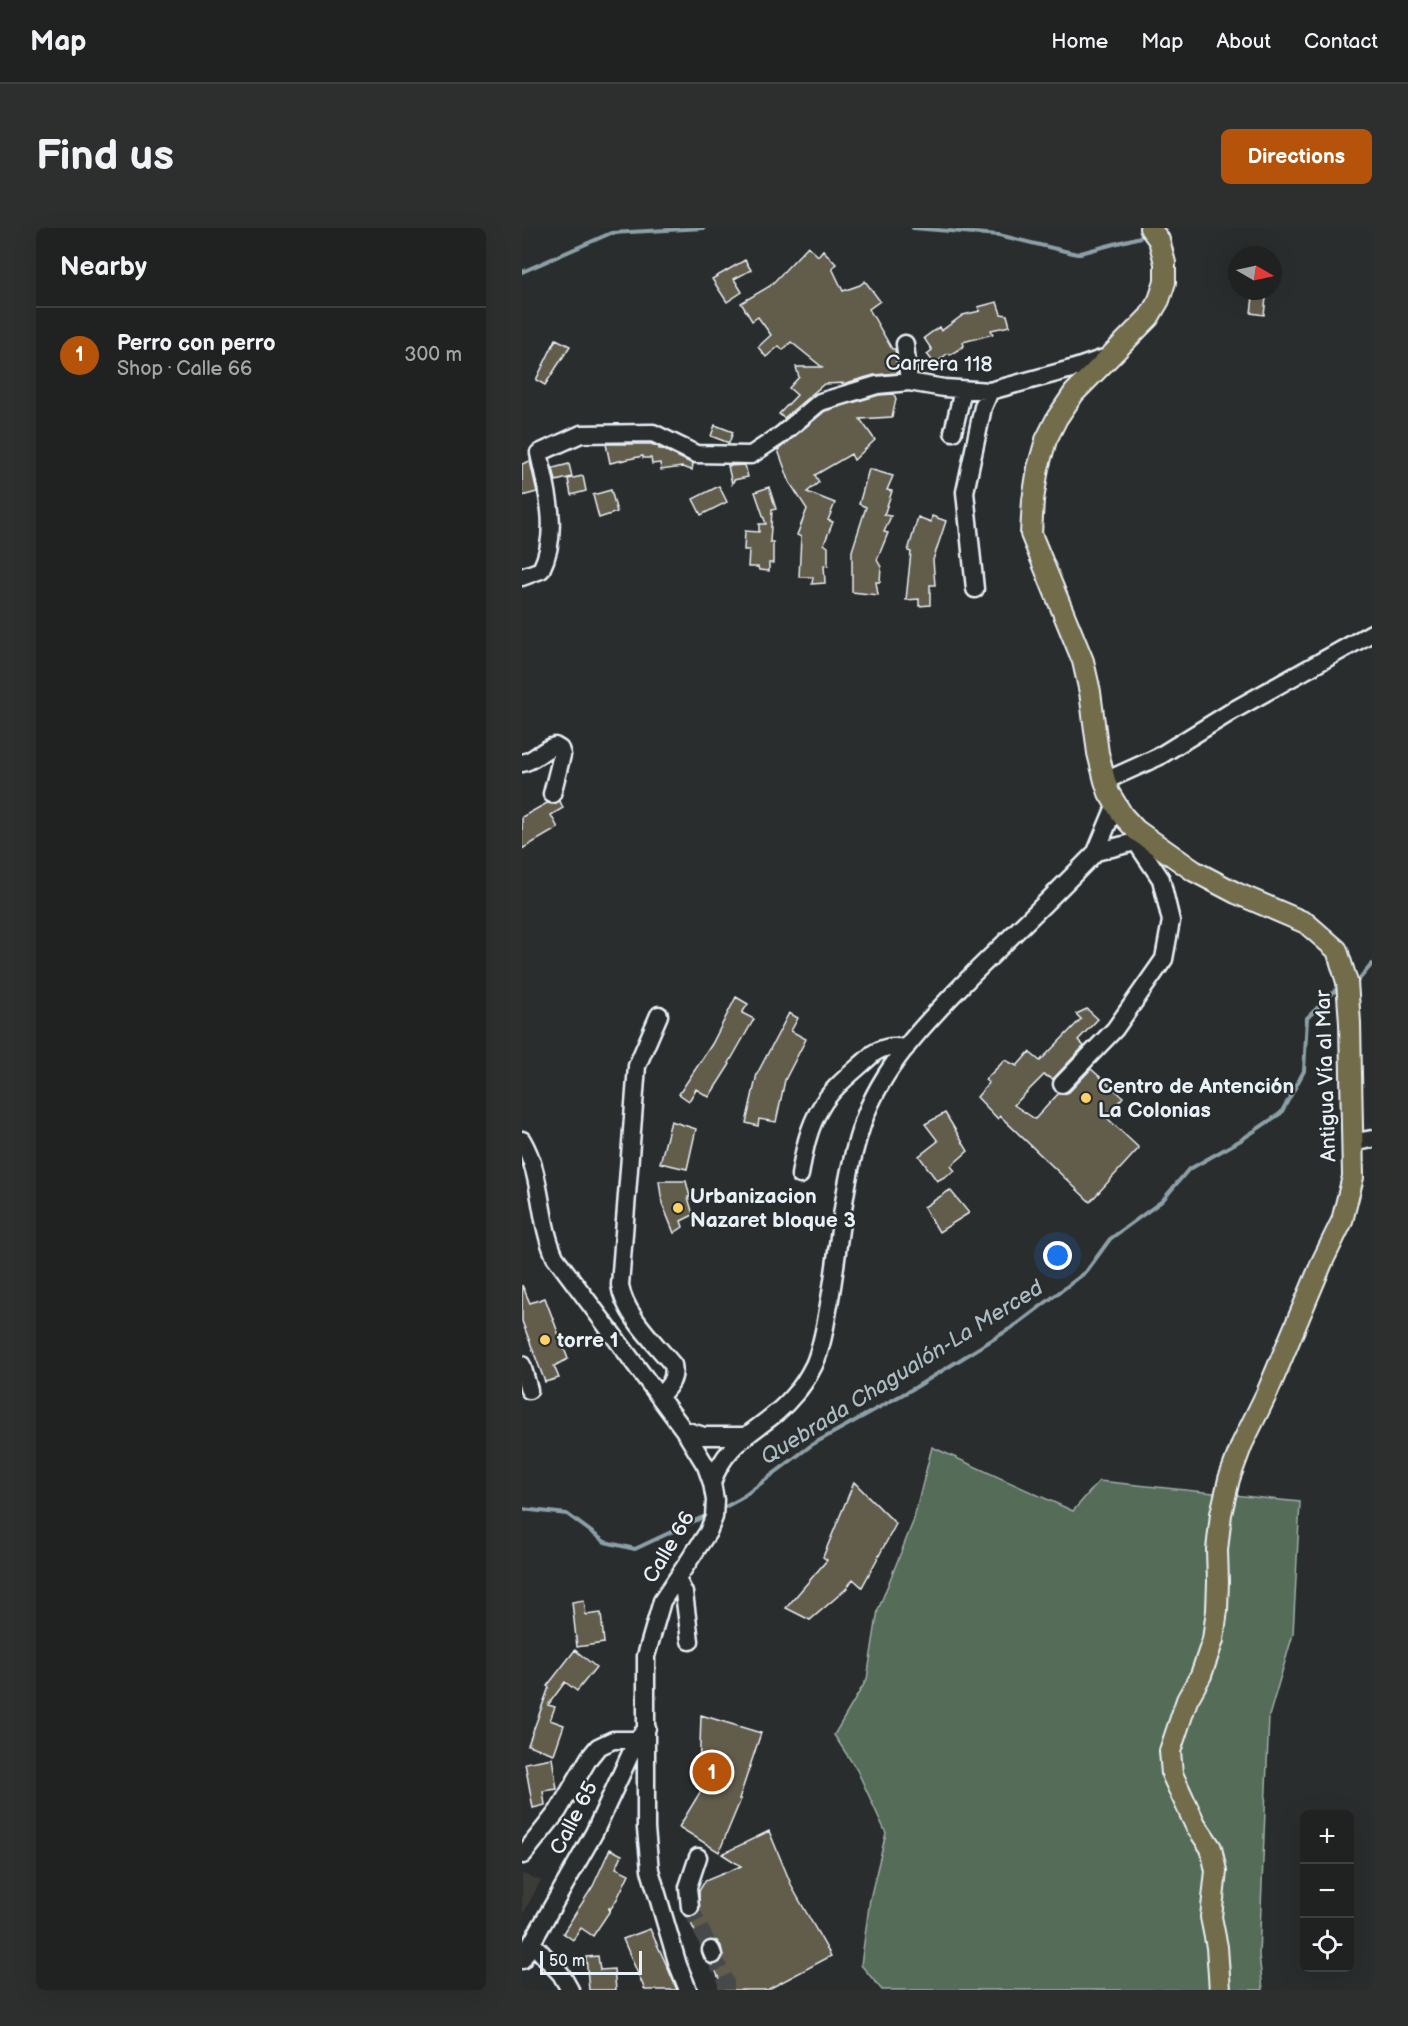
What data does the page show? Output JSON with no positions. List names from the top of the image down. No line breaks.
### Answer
{"streets":{"main road":["Antigua Vía al Mar"],"street":["Carrera 118","Calle 66","Calle 65"]},"crossings":[["Carrera 118","Antigua Vía al Mar"],["Calle 66","Calle 65"]],"water":["Quebrada Chagualón-La Merced"],"places":["Centro de Antención La Colonias","Urbanizacion Nazaret bloque 3","torre 1"],"scale_bar":"50 m","north":"right","page":{"header":"Map","nav":["Home","Map","About","Contact"],"buttons":"Directions","title":"Find us","heading":"Nearby","list":[{"mark":"1","name":"Perro con perro","note":"Shop · Calle 66","value":"300 m"}],"pins":"1","map_buttons":["+","−"],"scale":"50 m"}}
